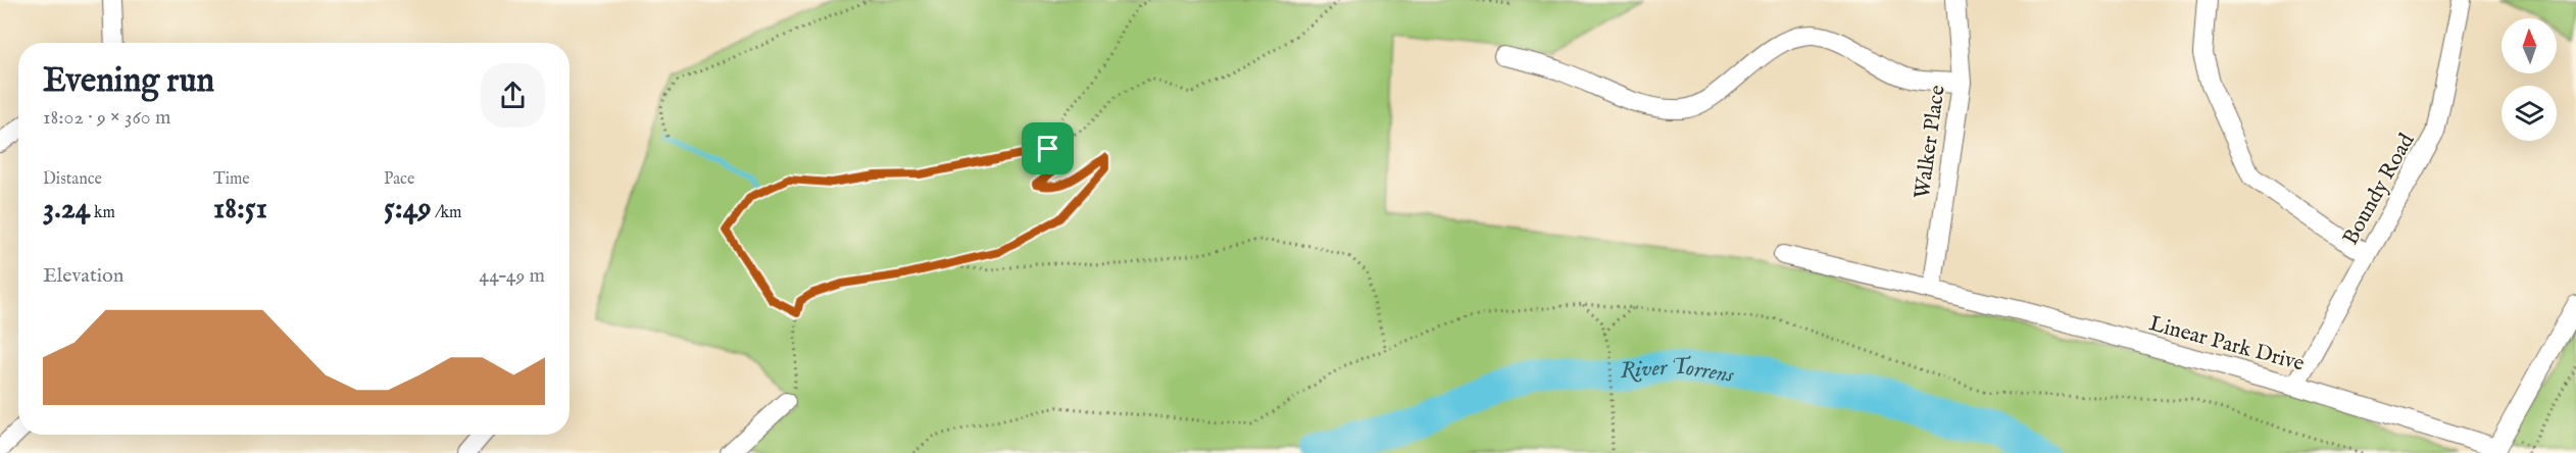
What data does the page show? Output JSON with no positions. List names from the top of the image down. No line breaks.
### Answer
{"streets":{"street":["Walker Place","Boundy Road","Linear Park Drive"]},"crossings":[["Walker Place","Linear Park Drive"],["Boundy Road","Linear Park Drive"]],"water":["River Torrens"],"north":"top","page":{"heading":["Evening run","18:02 · 9 × 360 m"],"stats":[["Distance","3.24 km"],["Time","18:51"],["Pace","5:49 /km"]],"chart":["Elevation","44–49 m"]}}
